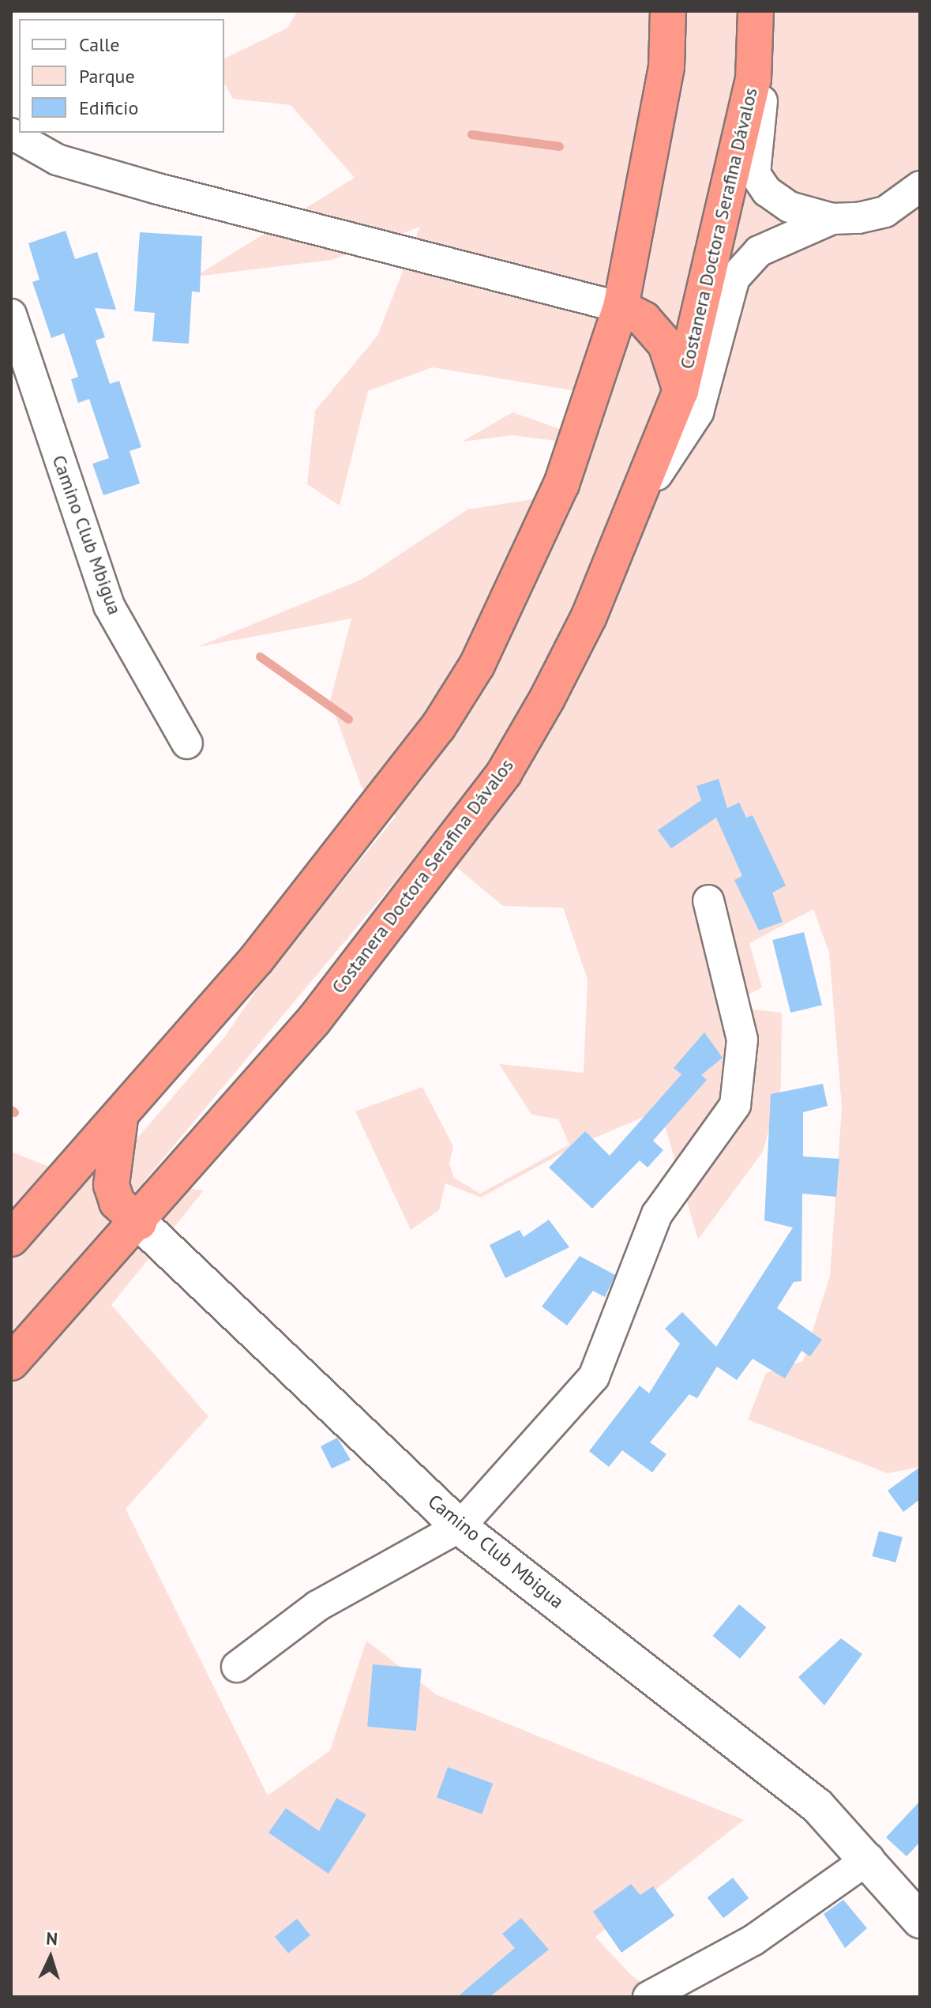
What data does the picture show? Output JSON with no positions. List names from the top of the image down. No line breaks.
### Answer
{"streets":{"highway":["Costanera Doctora Serafina Dávalos"],"main road":["Camino Club Mbigua"]},"crossings":[["Costanera Doctora Serafina Dávalos","Camino Club Mbigua"]],"legend":["Calle","Parque","Edificio"],"north":"top"}
